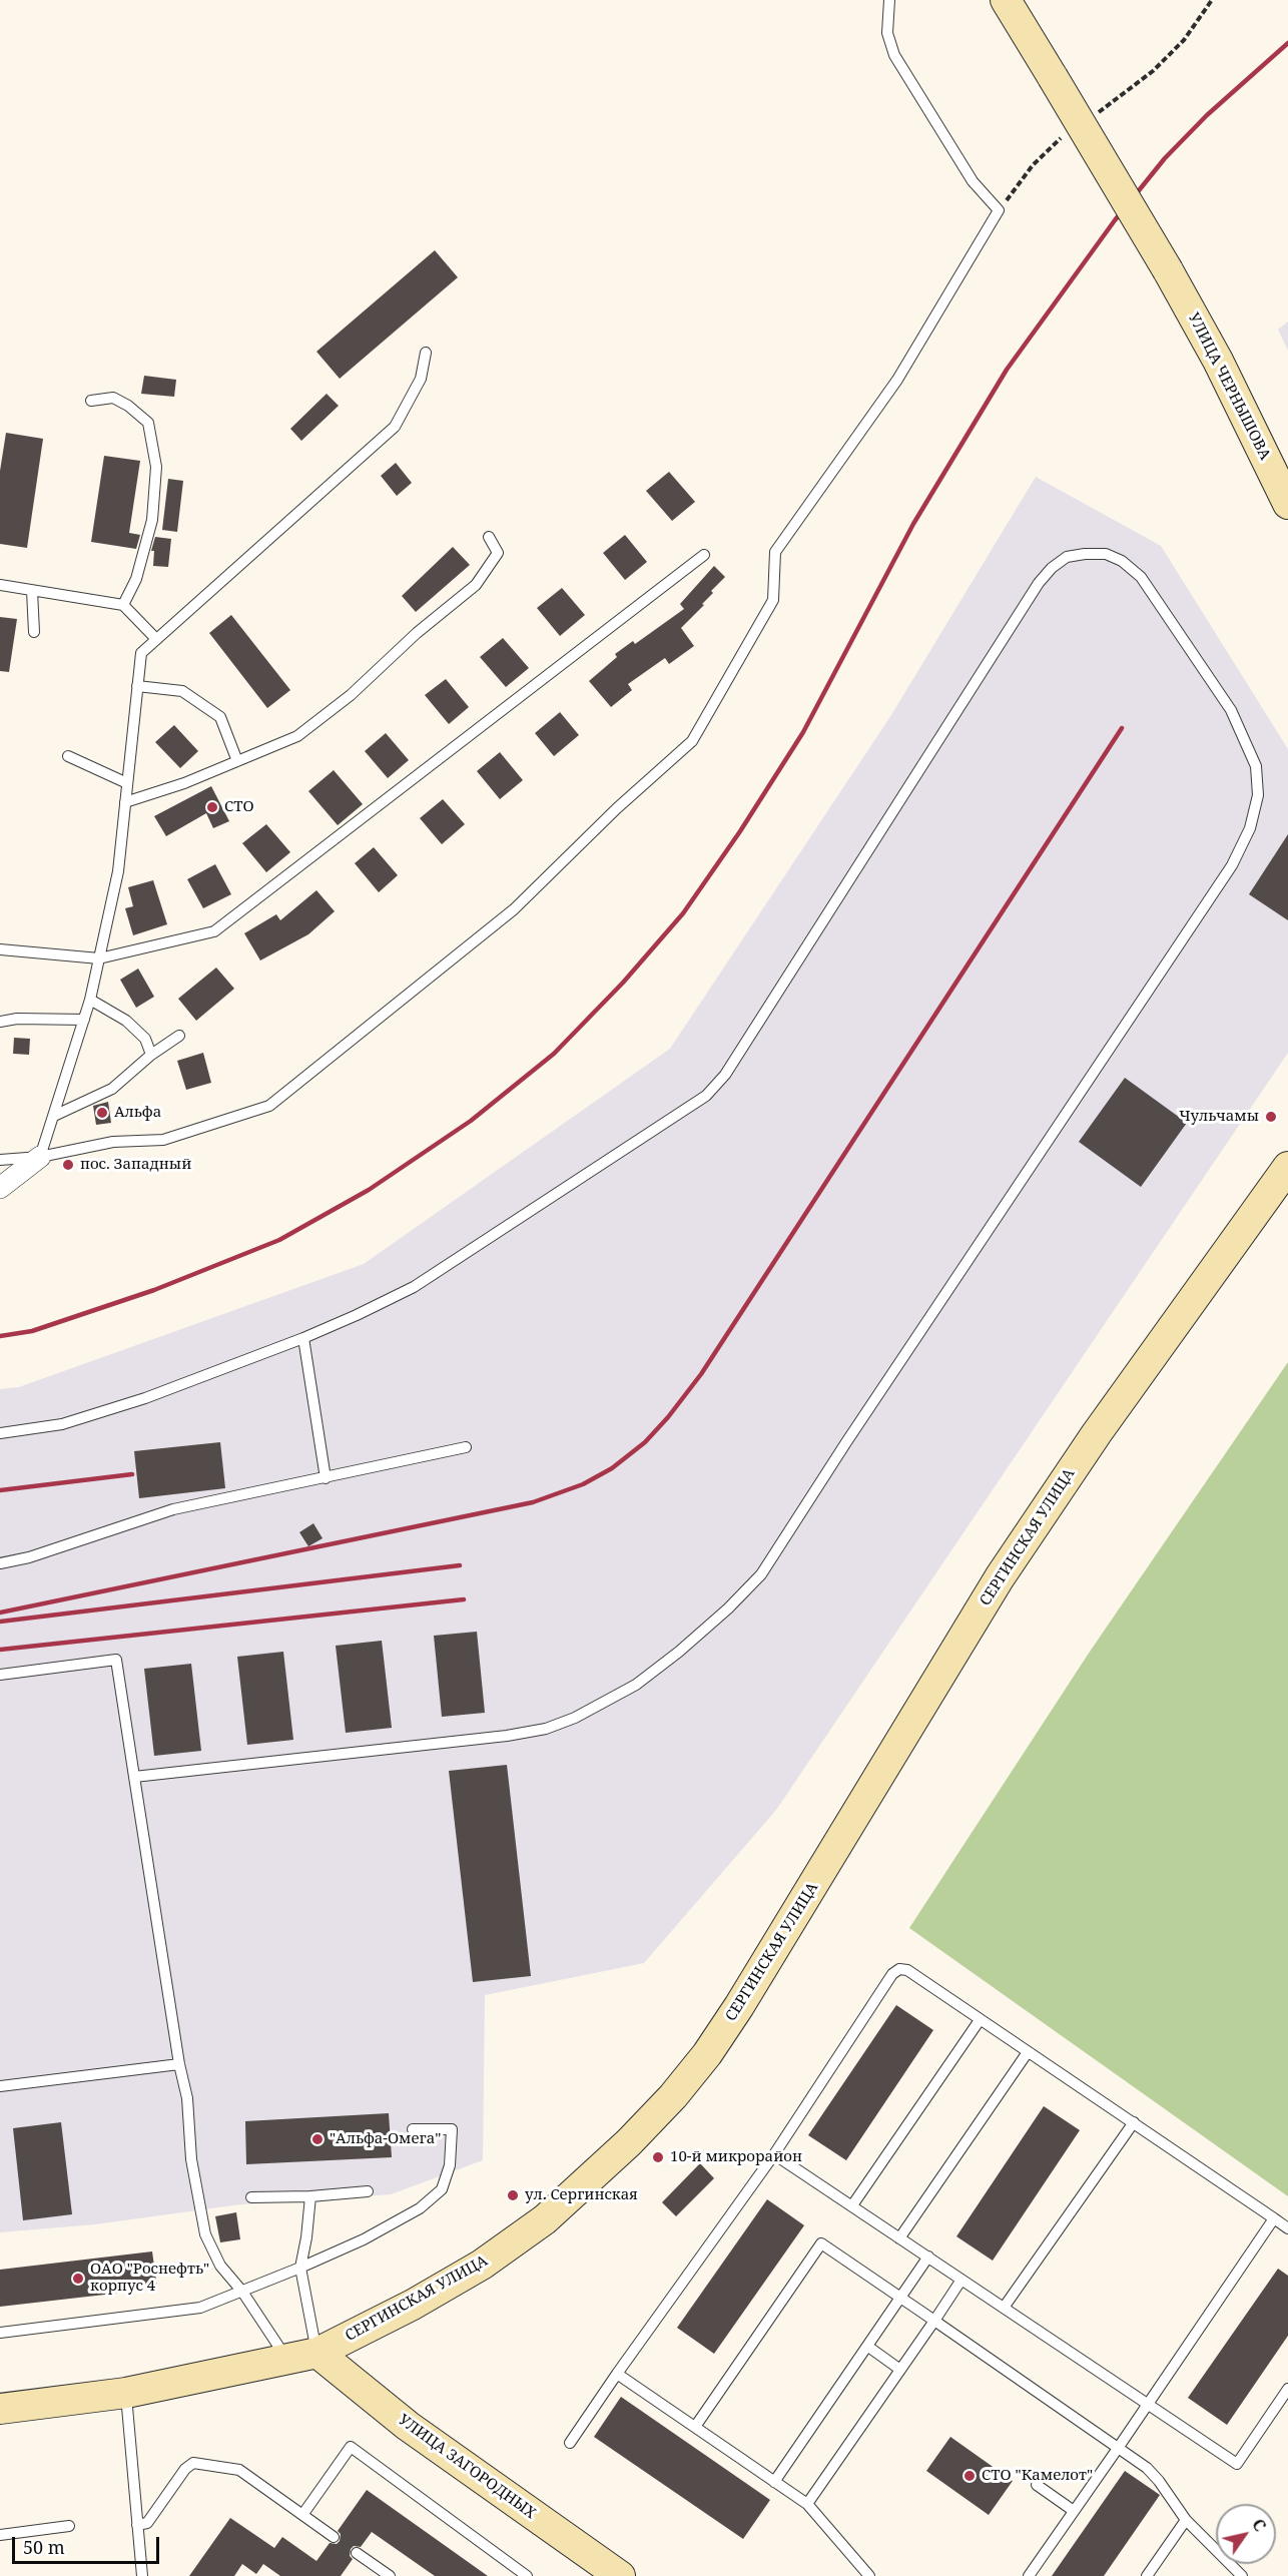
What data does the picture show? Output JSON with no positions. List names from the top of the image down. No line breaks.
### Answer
{"streets":{"main road":["УЛИЦА ЧЕРНЫШОВА","СЕРГИНСКАЯ УЛИЦА","УЛИЦА ЗАГОРОДНЫХ"]},"crossings":[["СЕРГИНСКАЯ УЛИЦА","УЛИЦА ЗАГОРОДНЫХ"]],"places":["СТО","Альфа","Чульчамы","пос. Западный","\"Альфа-Омега\"","10-й микрорайон","ул. Сергинская","ОАО \"Роснефть\" корпус 4","СТО \"Камелот\""],"scale_bar":"50 m","north":"top right"}
